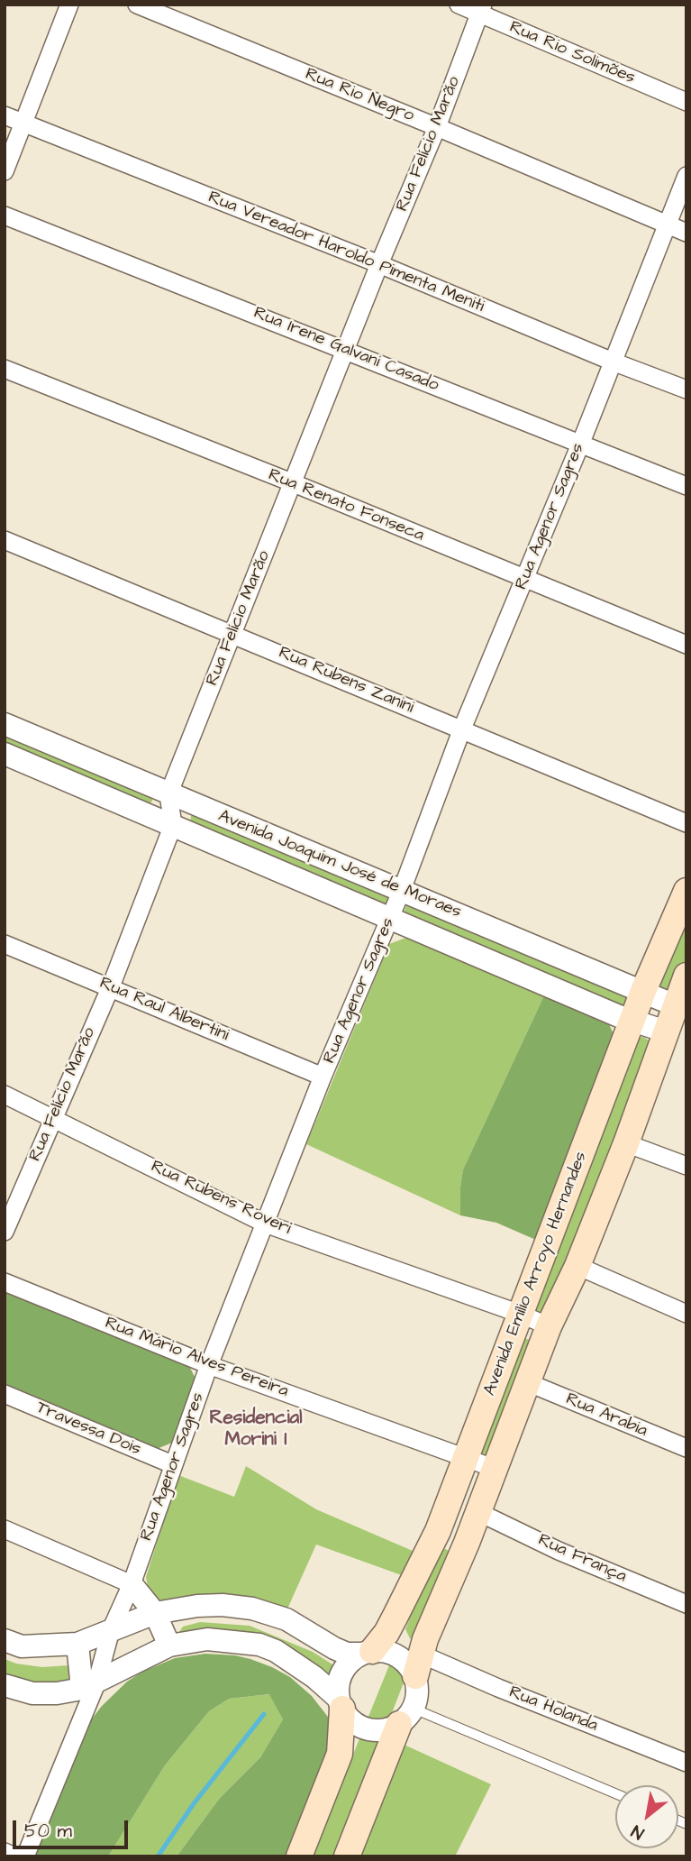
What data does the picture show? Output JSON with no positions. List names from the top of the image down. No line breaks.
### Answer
{"streets":{"main road":["Avenida Emílio Arroyo Hernandes"],"street":["Rua Rio Solimões","Rua Rio Negro","Rua Felício Marão","Rua Vereador Haroldo Pimenta Meniti","Rua Irene Galvani Casado","Rua Renato Fonseca","Rua Agenor Sagres","Rua Rubens Zanini","Avenida Joaquim José de Moraes","Rua Raul Albertini","Rua Rubens Roveri","Rua Mário Alves Pereira","Rua Arabia","Travessa Dois","Rua França","Rua Holanda"]},"crossings":[["Rua Rio Solimões","Rua Felício Marão"],["Rua Rio Negro","Rua Felício Marão"],["Rua Rio Negro","Rua Agenor Sagres"],["Rua Felício Marão","Rua Vereador Haroldo Pimenta Meniti"],["Rua Felício Marão","Rua Irene Galvani Casado"],["Rua Felício Marão","Rua Renato Fonseca"],["Rua Felício Marão","Rua Rubens Zanini"],["Rua Felício Marão","Avenida Joaquim José de Moraes"],["Rua Felício Marão","Rua Raul Albertini"],["Rua Felício Marão","Rua Rubens Roveri"],["Rua Vereador Haroldo Pimenta Meniti","Rua Agenor Sagres"],["Rua Irene Galvani Casado","Rua Agenor Sagres"],["Rua Renato Fonseca","Rua Agenor Sagres"],["Rua Agenor Sagres","Rua Rubens Zanini"],["Rua Agenor Sagres","Avenida Joaquim José de Moraes"],["Rua Agenor Sagres","Rua Raul Albertini"],["Rua Agenor Sagres","Rua Rubens Roveri"],["Rua Agenor Sagres","Rua Mário Alves Pereira"],["Rua Agenor Sagres","Travessa Dois"],["Avenida Joaquim José de Moraes","Avenida Emílio Arroyo Hernandes"],["Rua Rubens Roveri","Avenida Emílio Arroyo Hernandes"],["Avenida Emílio Arroyo Hernandes","Rua Mário Alves Pereira"],["Avenida Emílio Arroyo Hernandes","Rua Arabia"],["Avenida Emílio Arroyo Hernandes","Rua França"],["Avenida Emílio Arroyo Hernandes","Rua Holanda"]],"districts":["Residencial Morini I"],"scale_bar":"50 m","north":"bottom left"}
